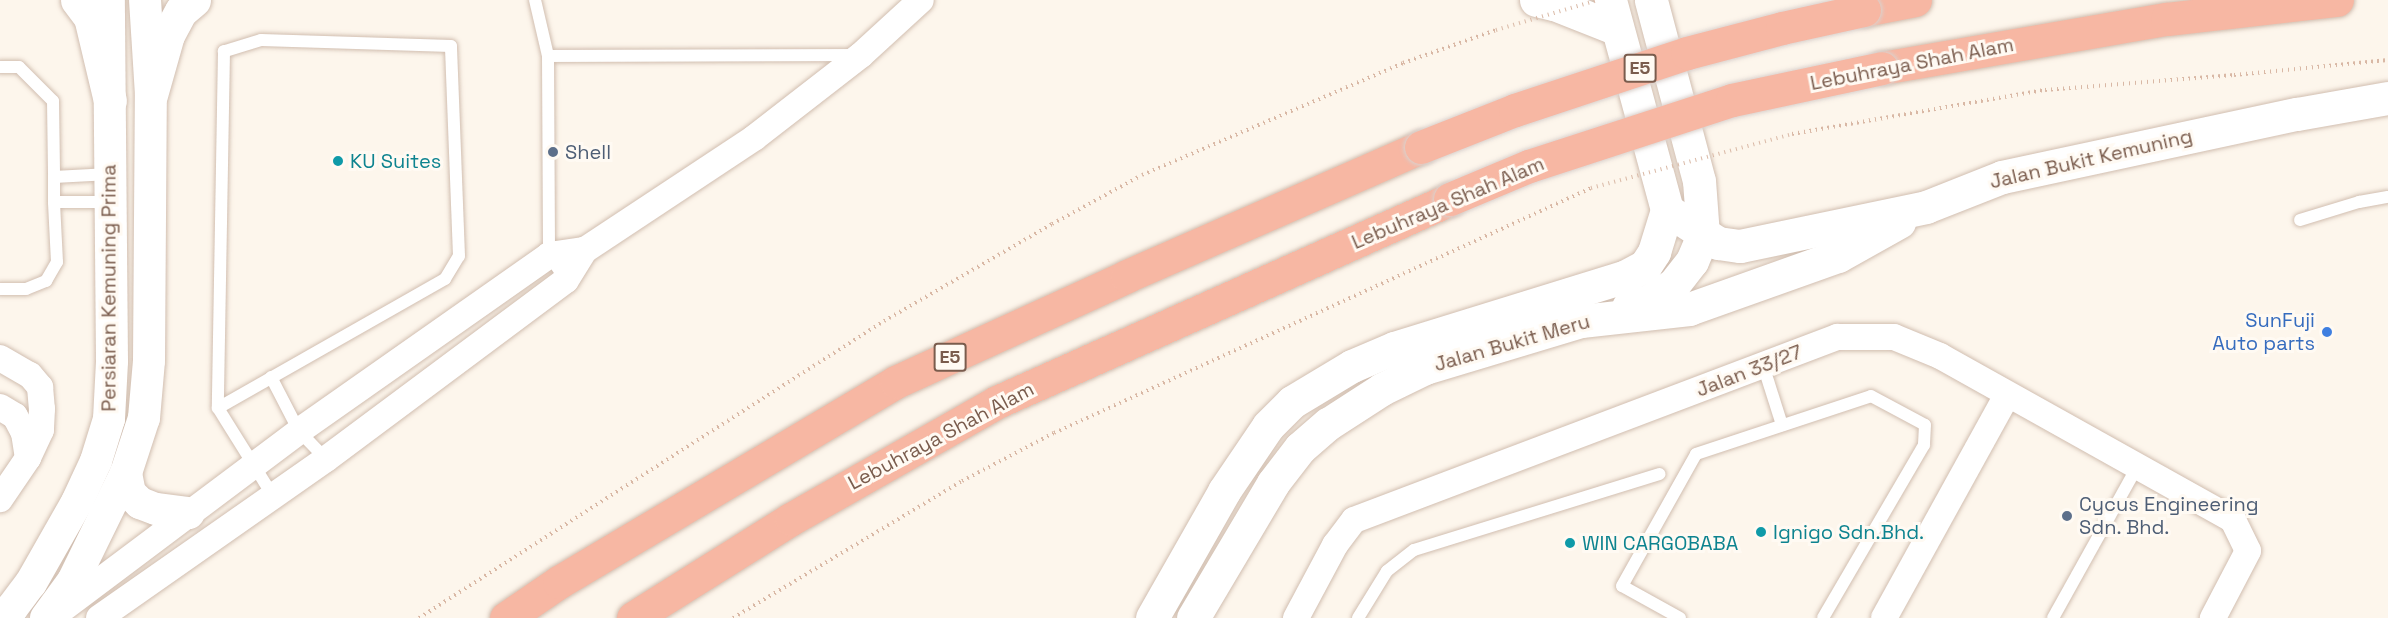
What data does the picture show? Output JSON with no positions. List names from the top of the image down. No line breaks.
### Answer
{"streets":{"highway":["Lebuhraya Shah Alam","E5"],"main road":["Jalan Bukit Kemuning","Jalan Bukit Meru"],"street":["Persiaran Kemuning Prima","Jalan 33/27"]},"crossings":[["Jalan Bukit Kemuning","Jalan Bukit Meru"]],"places":["Shell","KU Suites","SunFuji Auto parts","Cycus Engineering Sdn. Bhd.","Ignigo Sdn.Bhd.","WIN CARGOBABA"]}
